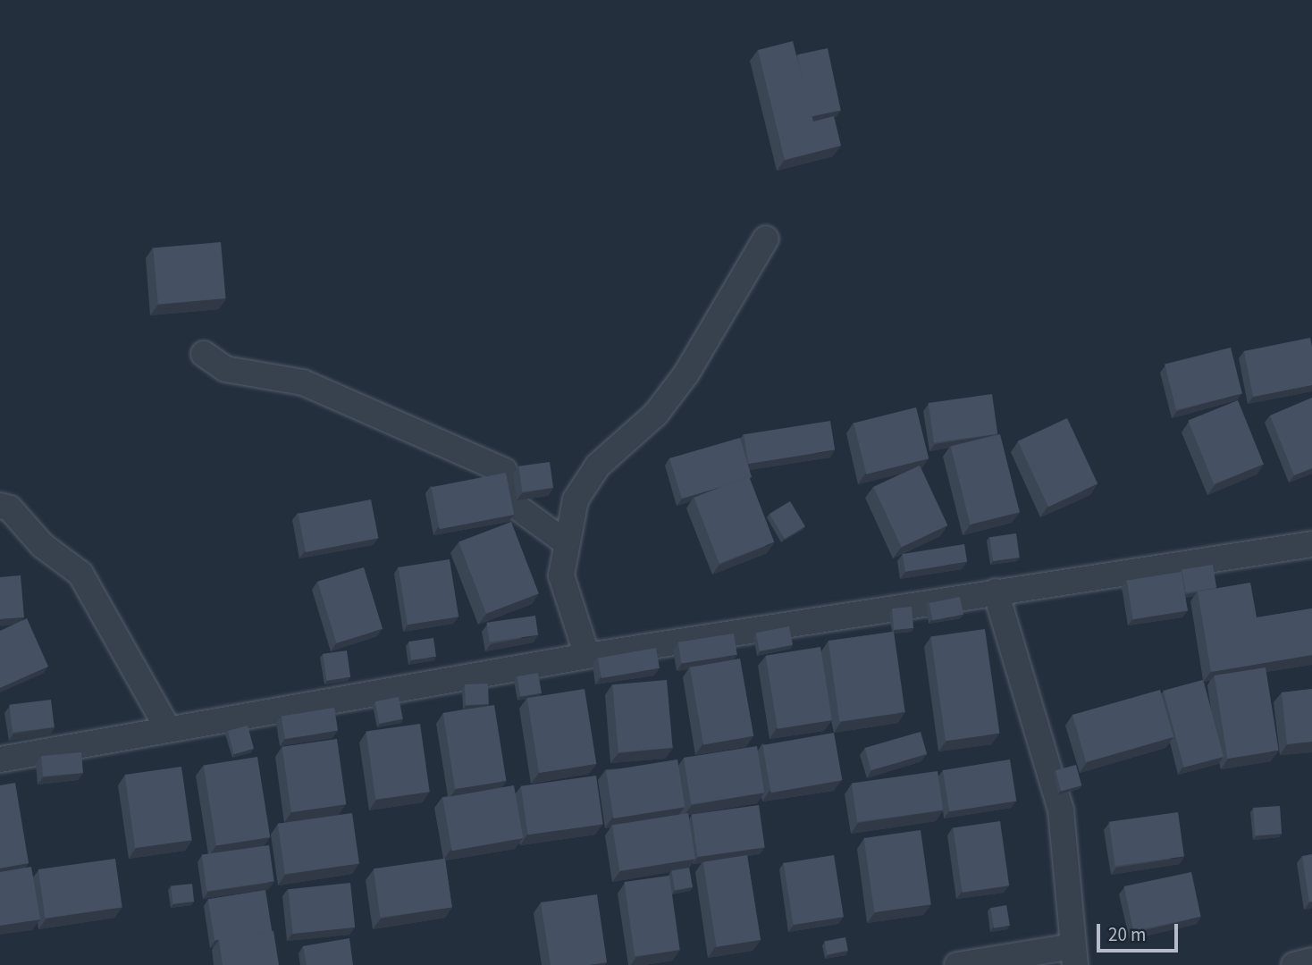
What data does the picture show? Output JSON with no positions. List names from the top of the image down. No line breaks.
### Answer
{"scale_bar":"20 m"}
